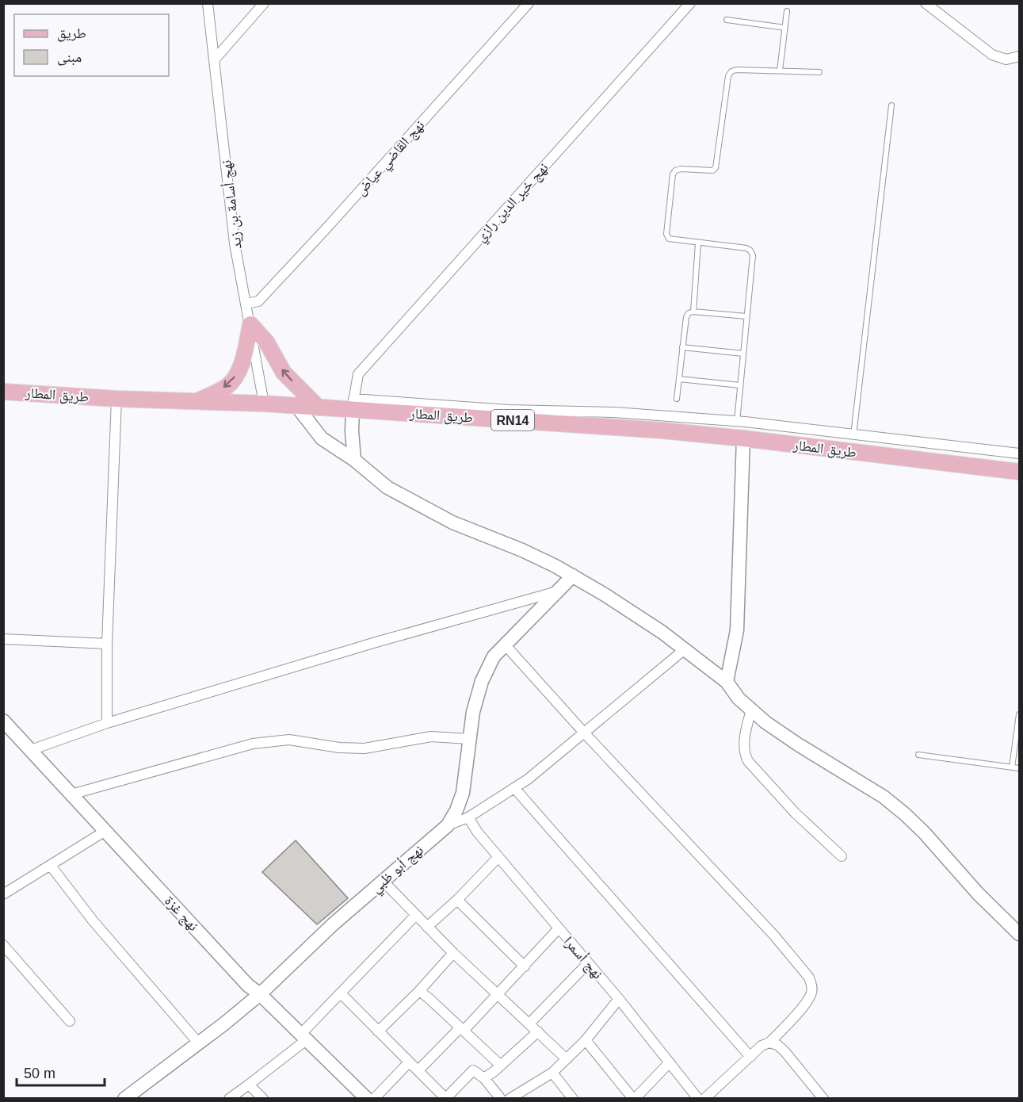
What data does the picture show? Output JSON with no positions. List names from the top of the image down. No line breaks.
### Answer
{"streets":{"main road":["طريق المطار","RN14"],"street":["نهج القاضي عياض","نهج خير الدين رازي","نهج أسامة بن زيد","نهج أبو ظبي","نهج غزة","نهج أسمرا"]},"crossings":[["نهج القاضي عياض","نهج أسامة بن زيد"],["نهج خير الدين رازي","طريق المطار"],["نهج أسامة بن زيد","طريق المطار"],["نهج أبو ظبي","نهج غزة"]],"legend":["طريق","مبنى"],"scale_bar":"50 m"}
